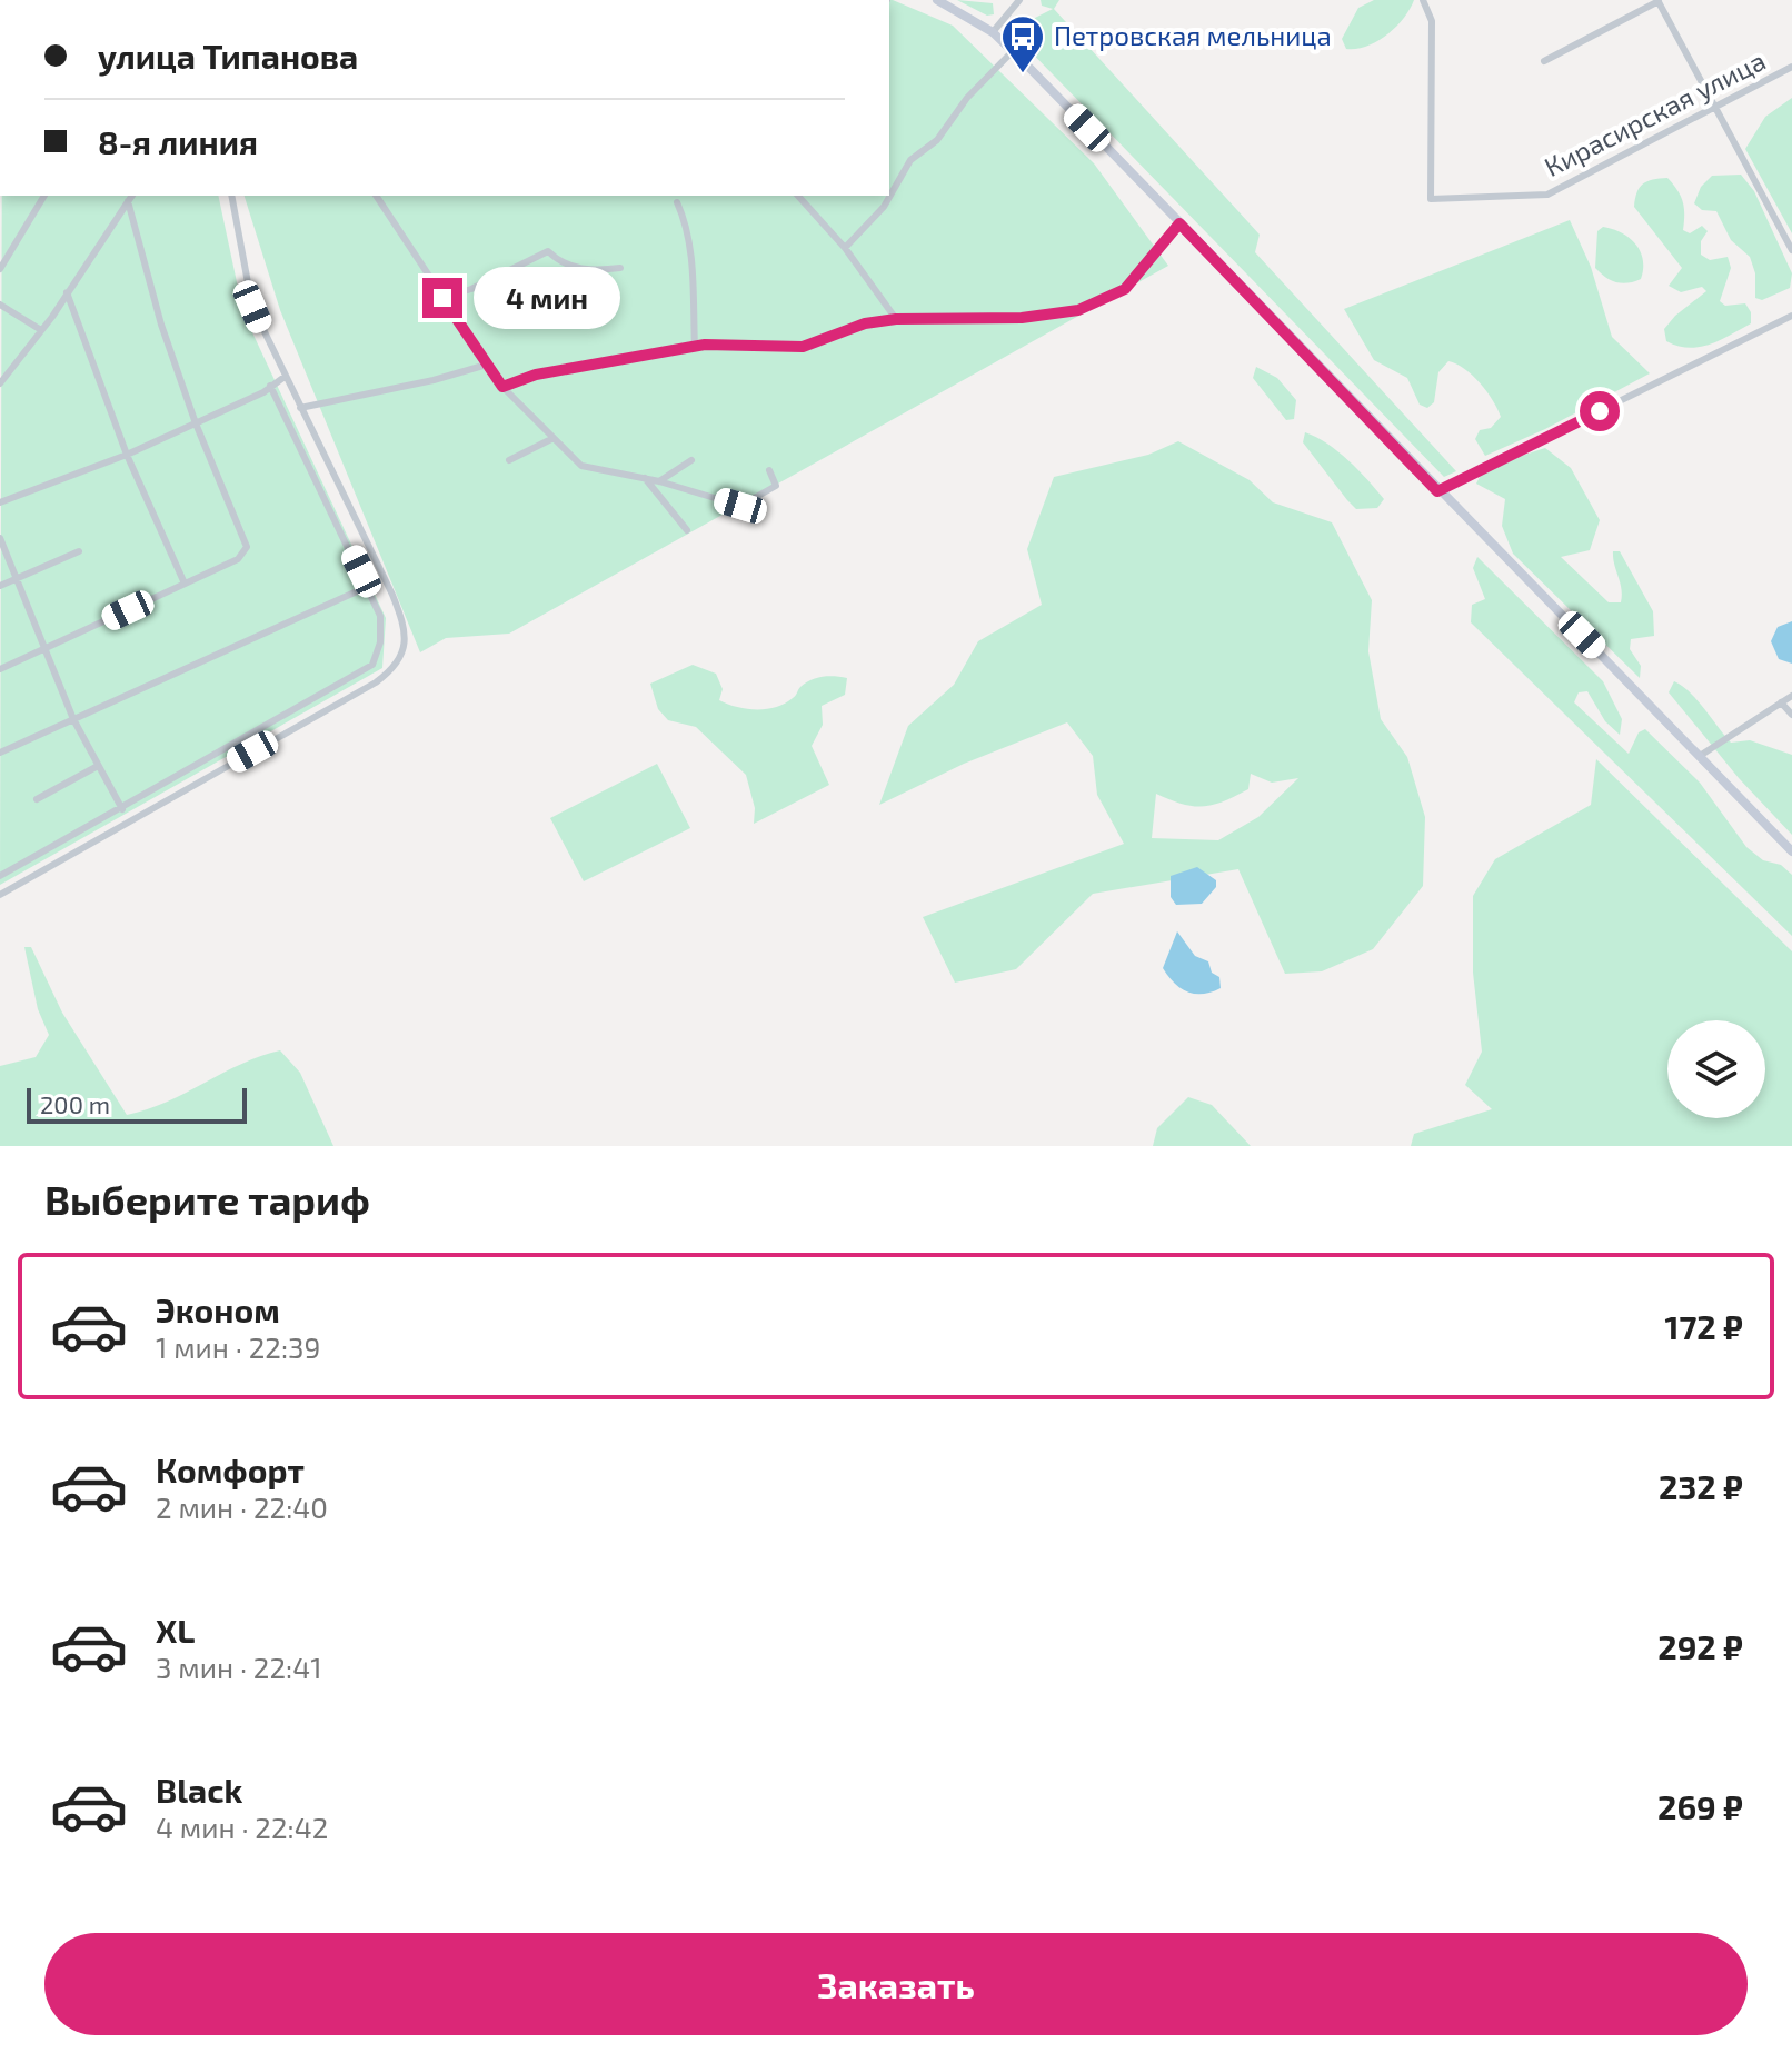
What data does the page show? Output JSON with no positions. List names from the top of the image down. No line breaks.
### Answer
{"streets":{"street":["Кирасирская улица"]},"places":{"bus stop":["Петровская мельница"]},"scale_bar":"200 m","page":{"banner":["улица Типанова","8-я линия"],"bubble":"4 мин","scale":"200 m","heading":"Выберите тариф","list":[{"name":"Эконом","note":"1 мин · 22:39","value":"172 ₽"},{"name":"Комфорт","note":"2 мин · 22:40","value":"232 ₽"},{"name":"XL","note":"3 мин · 22:41","value":"292 ₽"},{"name":"Black","note":"4 мин · 22:42","value":"269 ₽"}],"buttons":"Заказать"}}
